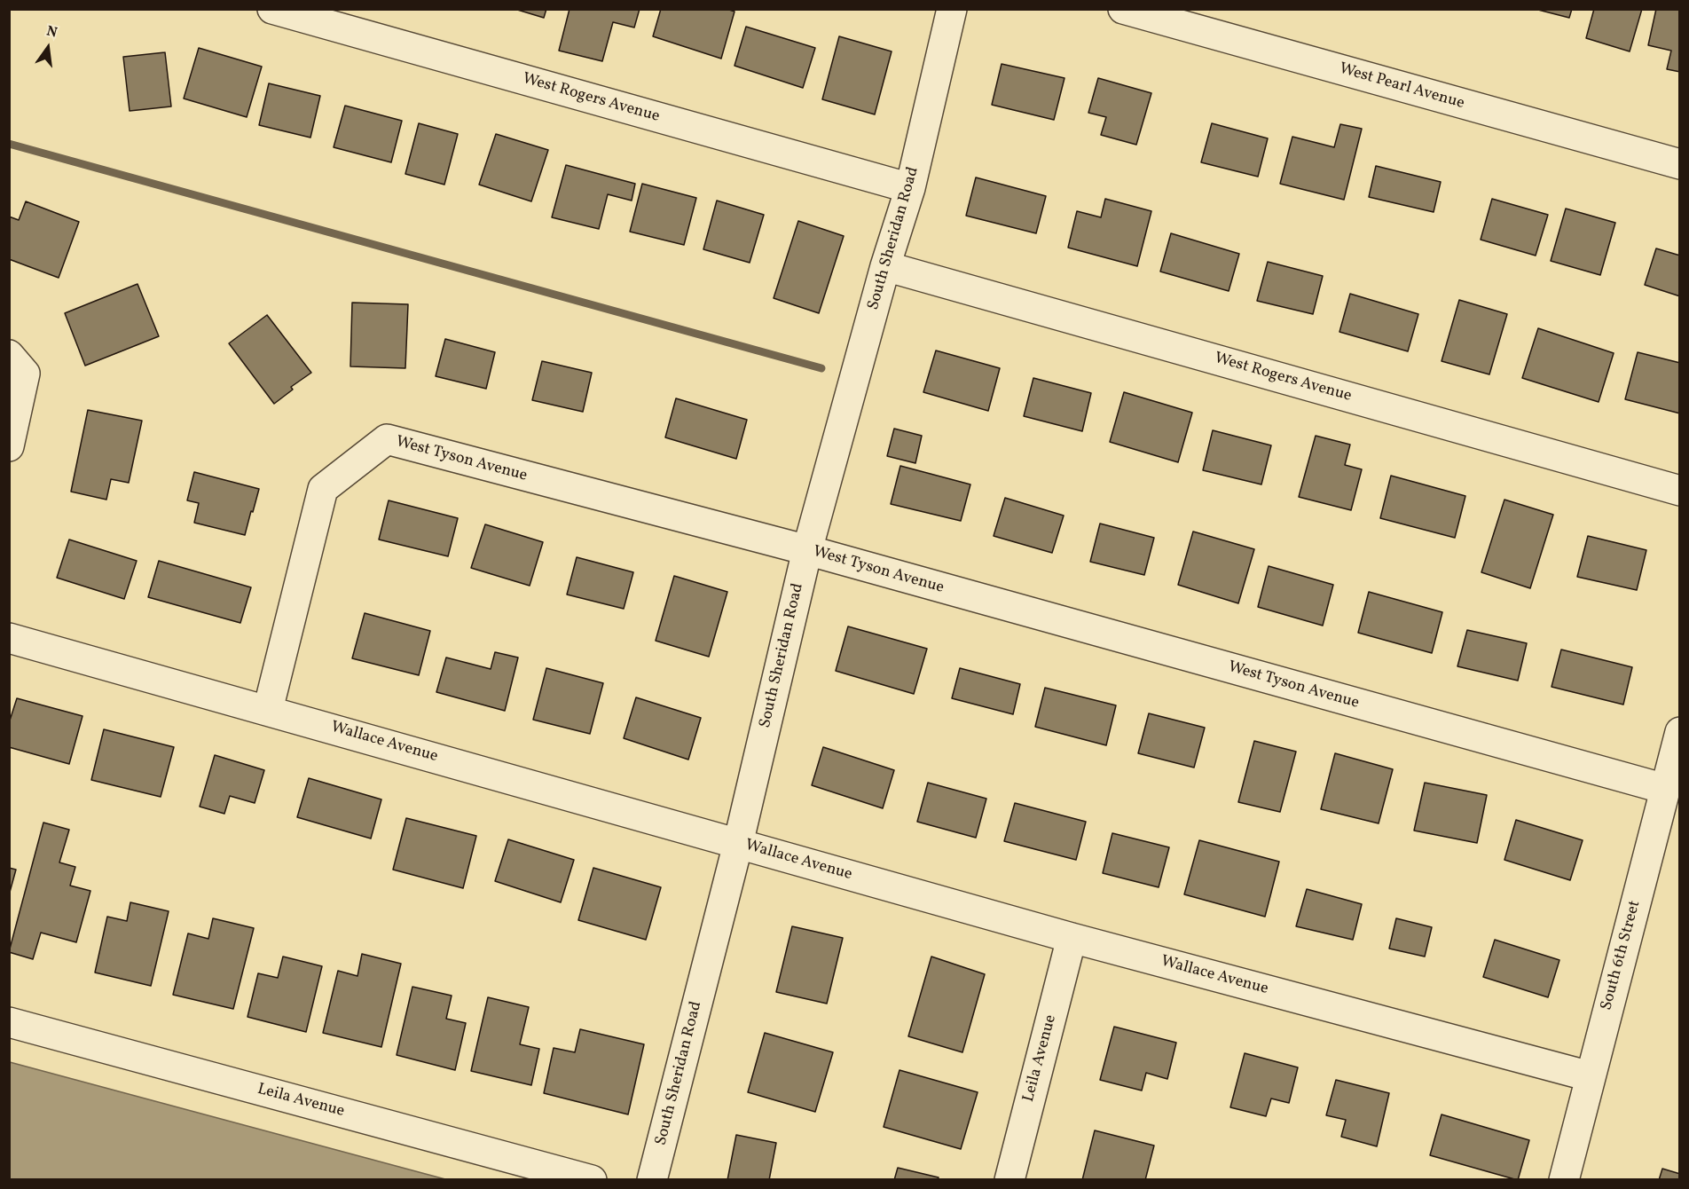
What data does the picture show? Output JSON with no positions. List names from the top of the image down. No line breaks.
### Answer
{"streets":{"street":["West Pearl Avenue","West Rogers Avenue","South Sheridan Road","West Tyson Avenue","Wallace Avenue","South 6th Street","Leila Avenue"]},"crossings":[["West Rogers Avenue","South Sheridan Road"],["South Sheridan Road","West Tyson Avenue"],["South Sheridan Road","Wallace Avenue"],["West Tyson Avenue","Wallace Avenue"],["West Tyson Avenue","South 6th Street"],["Wallace Avenue","South 6th Street"],["Wallace Avenue","Leila Avenue"]],"north":"top"}
